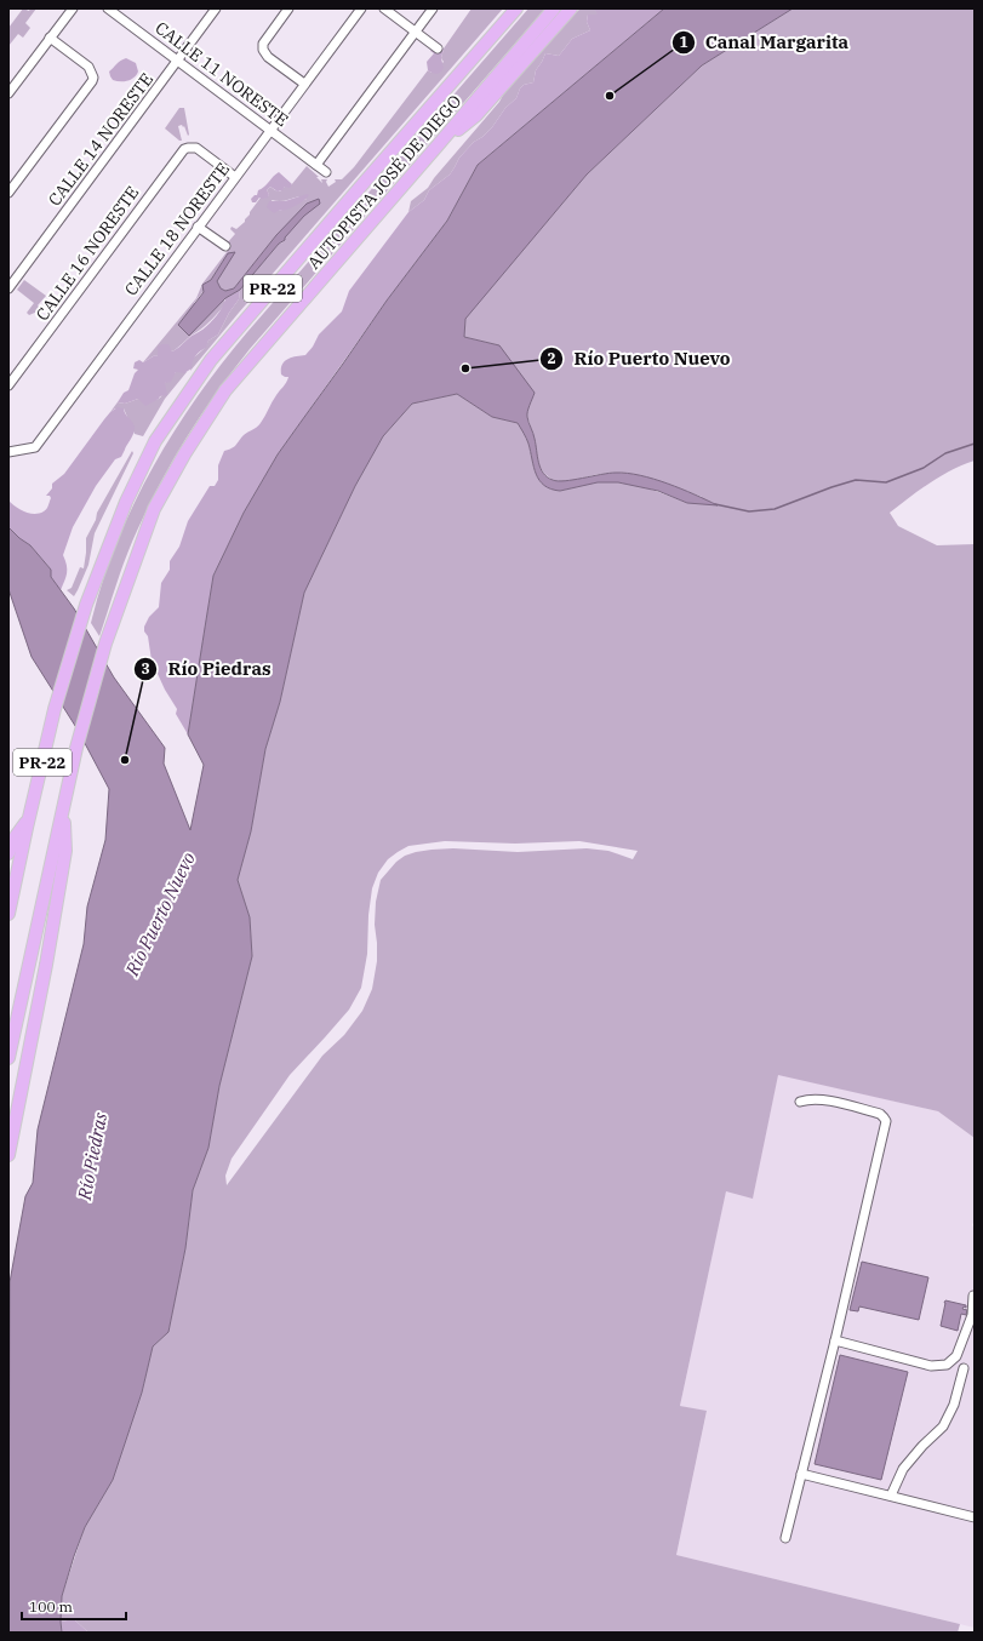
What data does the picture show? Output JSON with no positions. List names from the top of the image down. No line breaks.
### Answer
{"streets":{"highway":["AUTOPISTA JOSÉ DE DIEGO","PR-22"],"street":["CALLE 11 NORESTE","CALLE 14 NORESTE","CALLE 18 NORESTE","CALLE 16 NORESTE"]},"crossings":[["CALLE 11 NORESTE","CALLE 14 NORESTE"],["CALLE 11 NORESTE","CALLE 18 NORESTE"],["CALLE 18 NORESTE","CALLE 16 NORESTE"]],"water":["Río Puerto Nuevo","Río Piedras"],"places":["Canal Margarita","Río Puerto Nuevo","Río Piedras"],"scale_bar":"100 m"}
